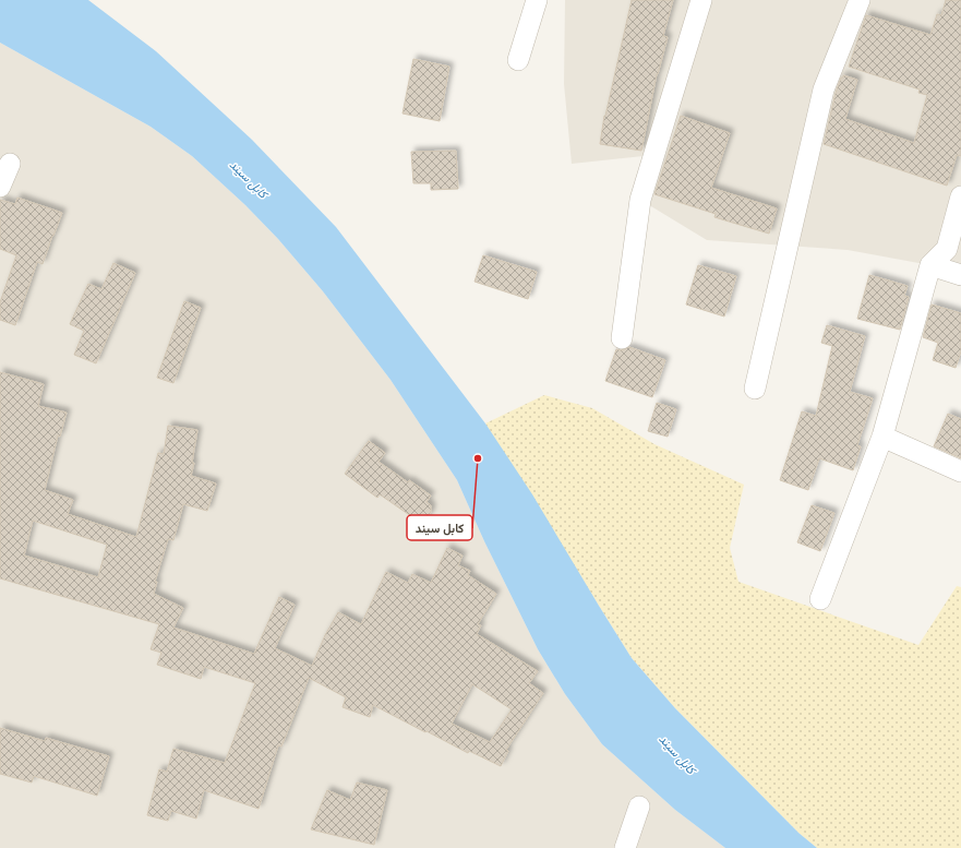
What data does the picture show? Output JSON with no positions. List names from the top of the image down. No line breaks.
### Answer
{"water":["کابل سيند"],"places":["کابل سيند"]}
